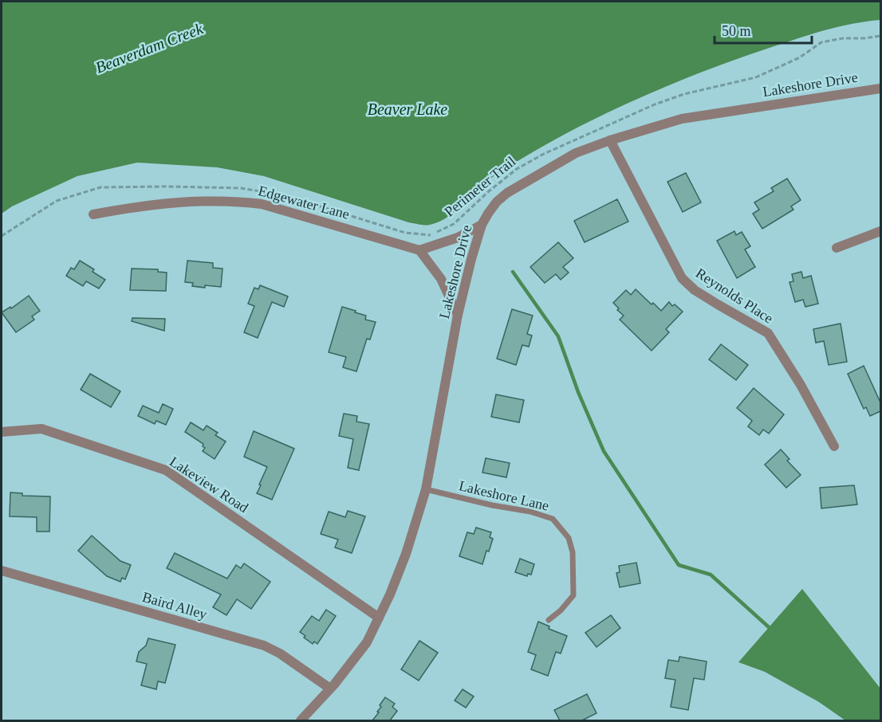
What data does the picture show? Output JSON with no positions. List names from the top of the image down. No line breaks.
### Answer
{"streets":{"street":["Lakeshore Drive","Edgewater Lane","Reynolds Place","Lakeview Road","Baird Alley"],"lane":["Lakeshore Lane"],"path":["Perimeter Trail"]},"crossings":[["Lakeshore Drive","Reynolds Place"],["Lakeshore Drive","Lakeview Road"],["Lakeshore Drive","Lakeshore Lane"],["Lakeshore Drive","Baird Alley"]],"water":["Beaverdam Creek","Beaver Lake"],"scale_bar":"50 m"}
